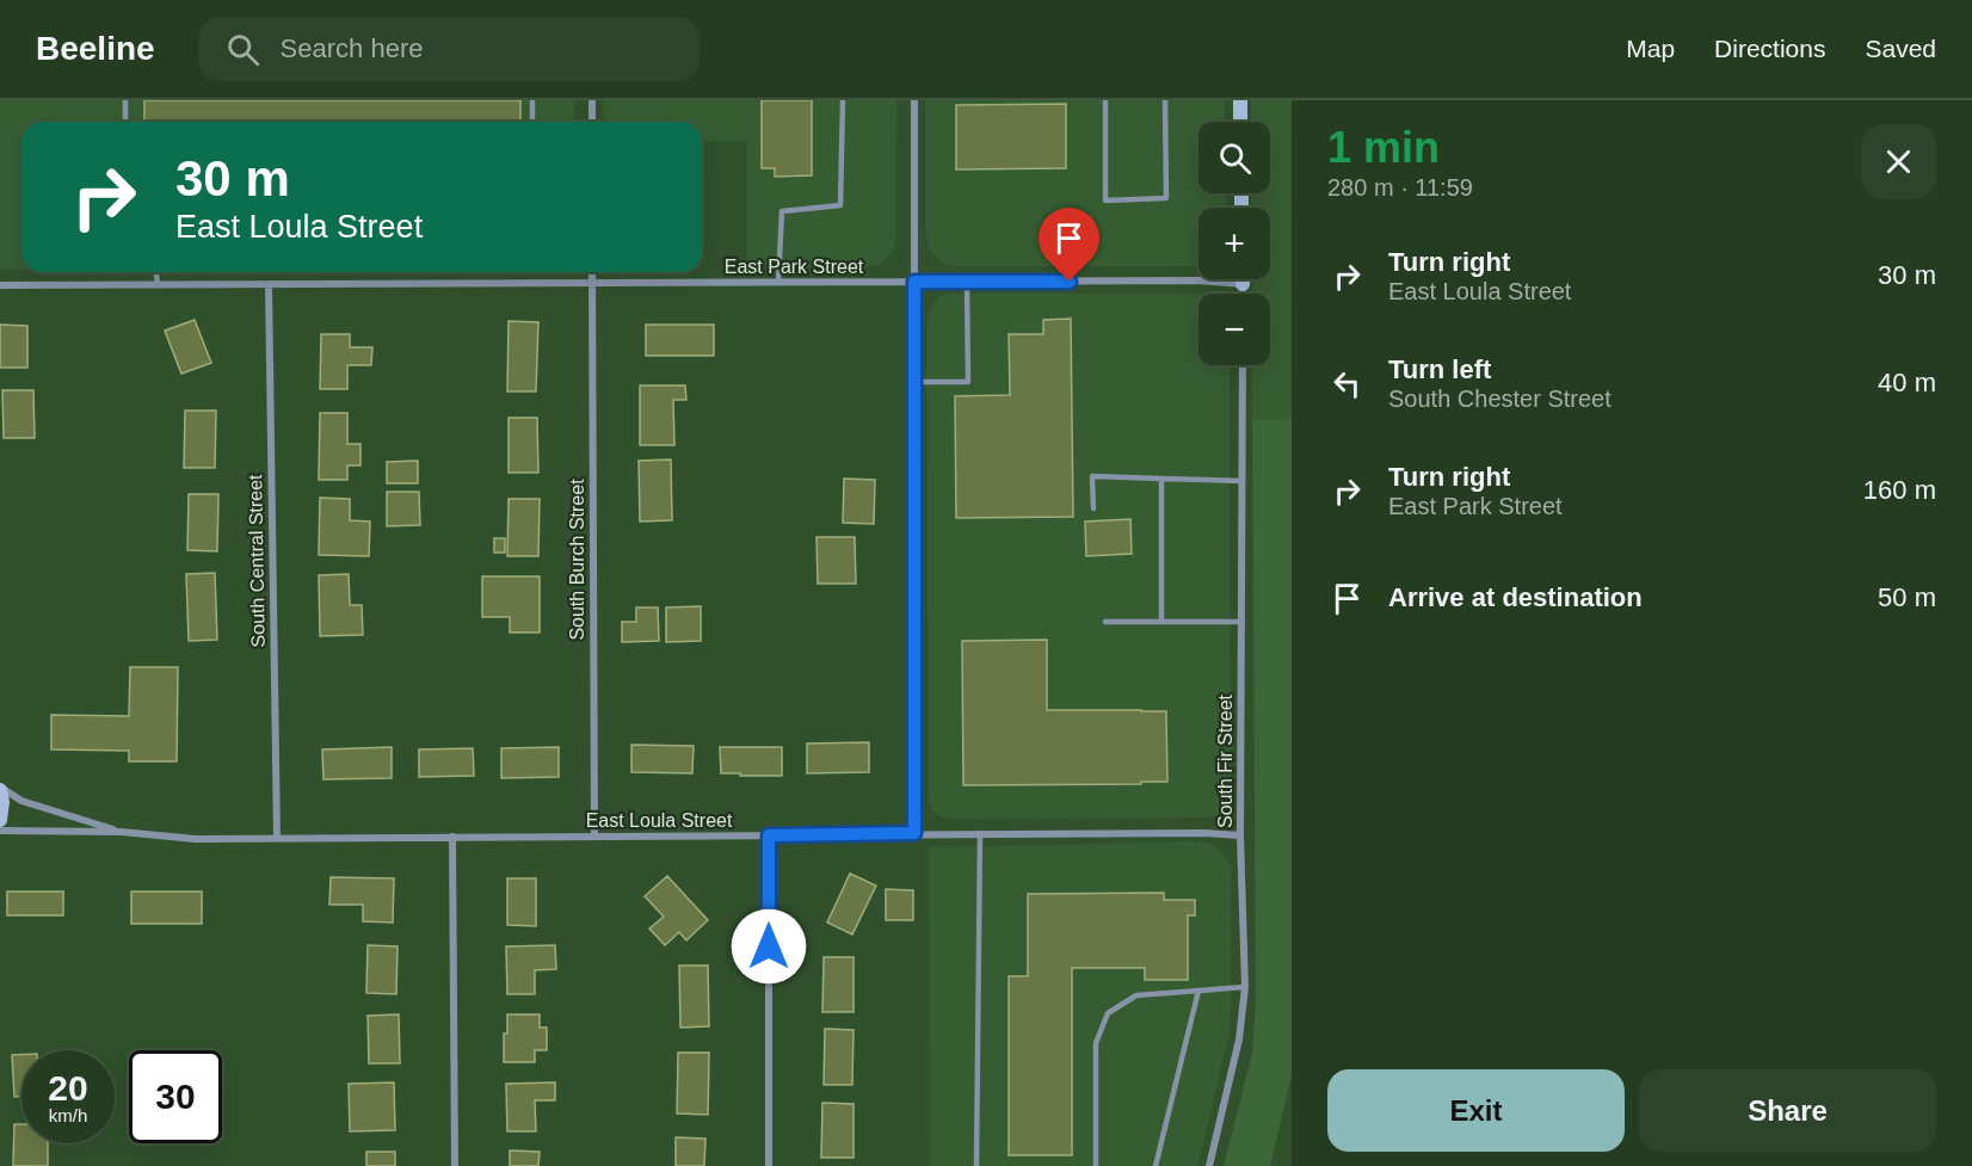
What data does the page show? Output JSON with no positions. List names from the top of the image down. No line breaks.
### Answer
{"streets":{"street":["East Park Street","South Burch Street","South Central Street","South Fir Street","East Loula Street"]},"crossings":[["East Park Street","South Burch Street"],["East Park Street","South Central Street"],["South Burch Street","East Loula Street"],["South Central Street","East Loula Street"],["South Fir Street","East Loula Street"]],"page":{"header":"Beeline","search":"Search here","nav":["Map","Directions","Saved"],"heading":["1 min","280 m · 11:59"],"map_buttons":["+","−"],"turn":["30 m","East Loula Street"],"list":[{"name":"Turn right","note":"East Loula Street","value":"30 m"},{"name":"Turn left","note":"South Chester Street","value":"40 m"},{"name":"Turn right","note":"East Park Street","value":"160 m"},{"name":"Arrive at destination","value":"50 m"}],"speed":"20 km/h","limit":"30","buttons":["Exit","Share"]}}
